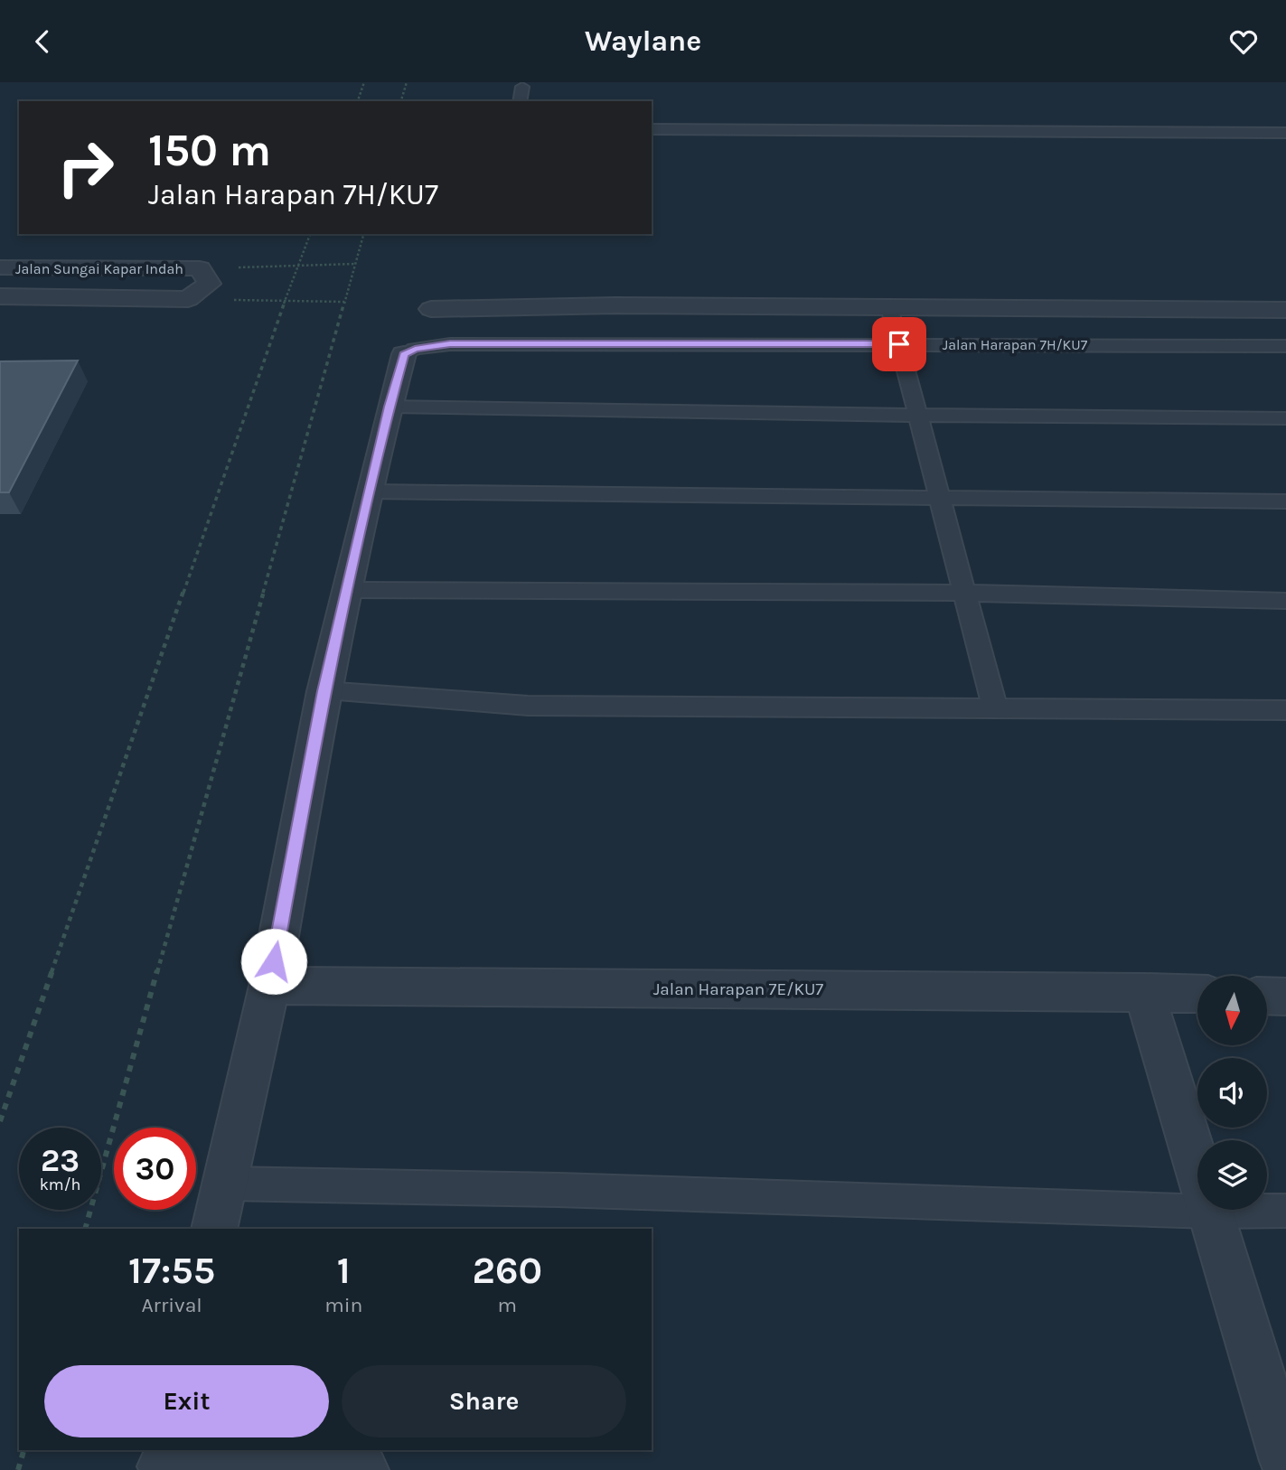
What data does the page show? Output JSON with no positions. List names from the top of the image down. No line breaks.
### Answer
{"streets":{"street":["Jalan Sungai Kapar Indah","Jalan Harapan 7E/KU7"],"lane":["Jalan Harapan 7H/KU7"]},"north":"bottom","page":{"header":"Waylane","turn":["150 m","Jalan Harapan 7H/KU7"],"speed":"23 km/h","limit":"30","eta":["17:55","Arrival","1","min","260","m"],"buttons":["Exit","Share"]}}
